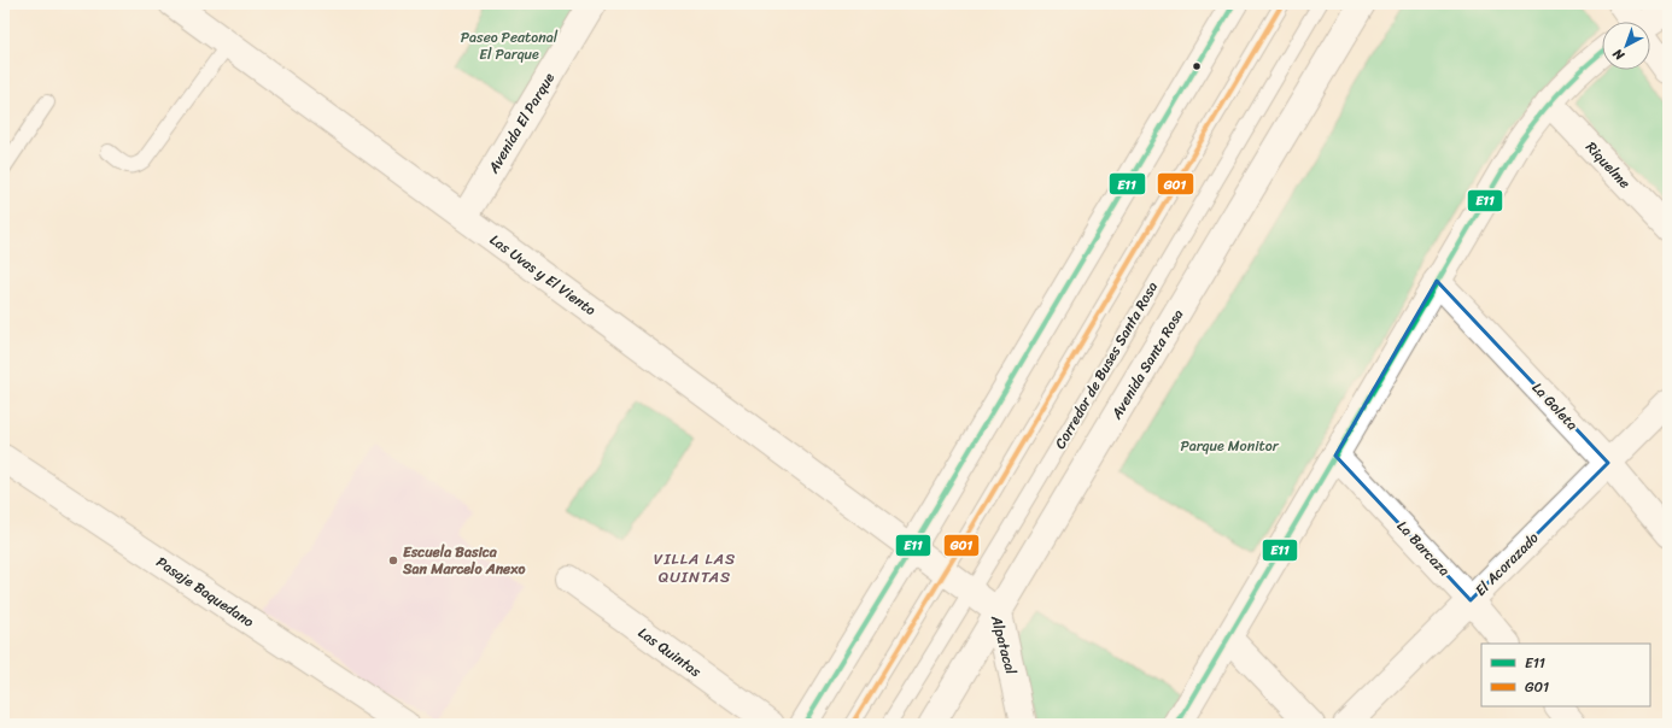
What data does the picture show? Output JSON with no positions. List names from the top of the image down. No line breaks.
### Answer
{"streets":{"street":["Avenida El Parque","Riquelme","Las Uvas y El Viento","Avenida Santa Rosa","La Goleta","La Barcaza","El Acorazado","Pasaje Baquedano","Alpatacal","Las Quintas"],"lane":["Corredor de Buses Santa Rosa"]},"crossings":[["Avenida El Parque","Las Uvas y El Viento"],["Las Uvas y El Viento","Alpatacal"],["Avenida Santa Rosa","Alpatacal"],["Corredor de Buses Santa Rosa","Alpatacal"],["La Goleta","El Acorazado"],["La Barcaza","El Acorazado"]],"districts":["VILLA LAS QUINTAS"],"parks":["Paseo Peatonal El Parque","Parque Monitor"],"places":["Escuela Basica San Marcelo Anexo"],"lines":["transit line E11","transit line G01"],"legend":["E11","G01"],"north":"bottom left"}
